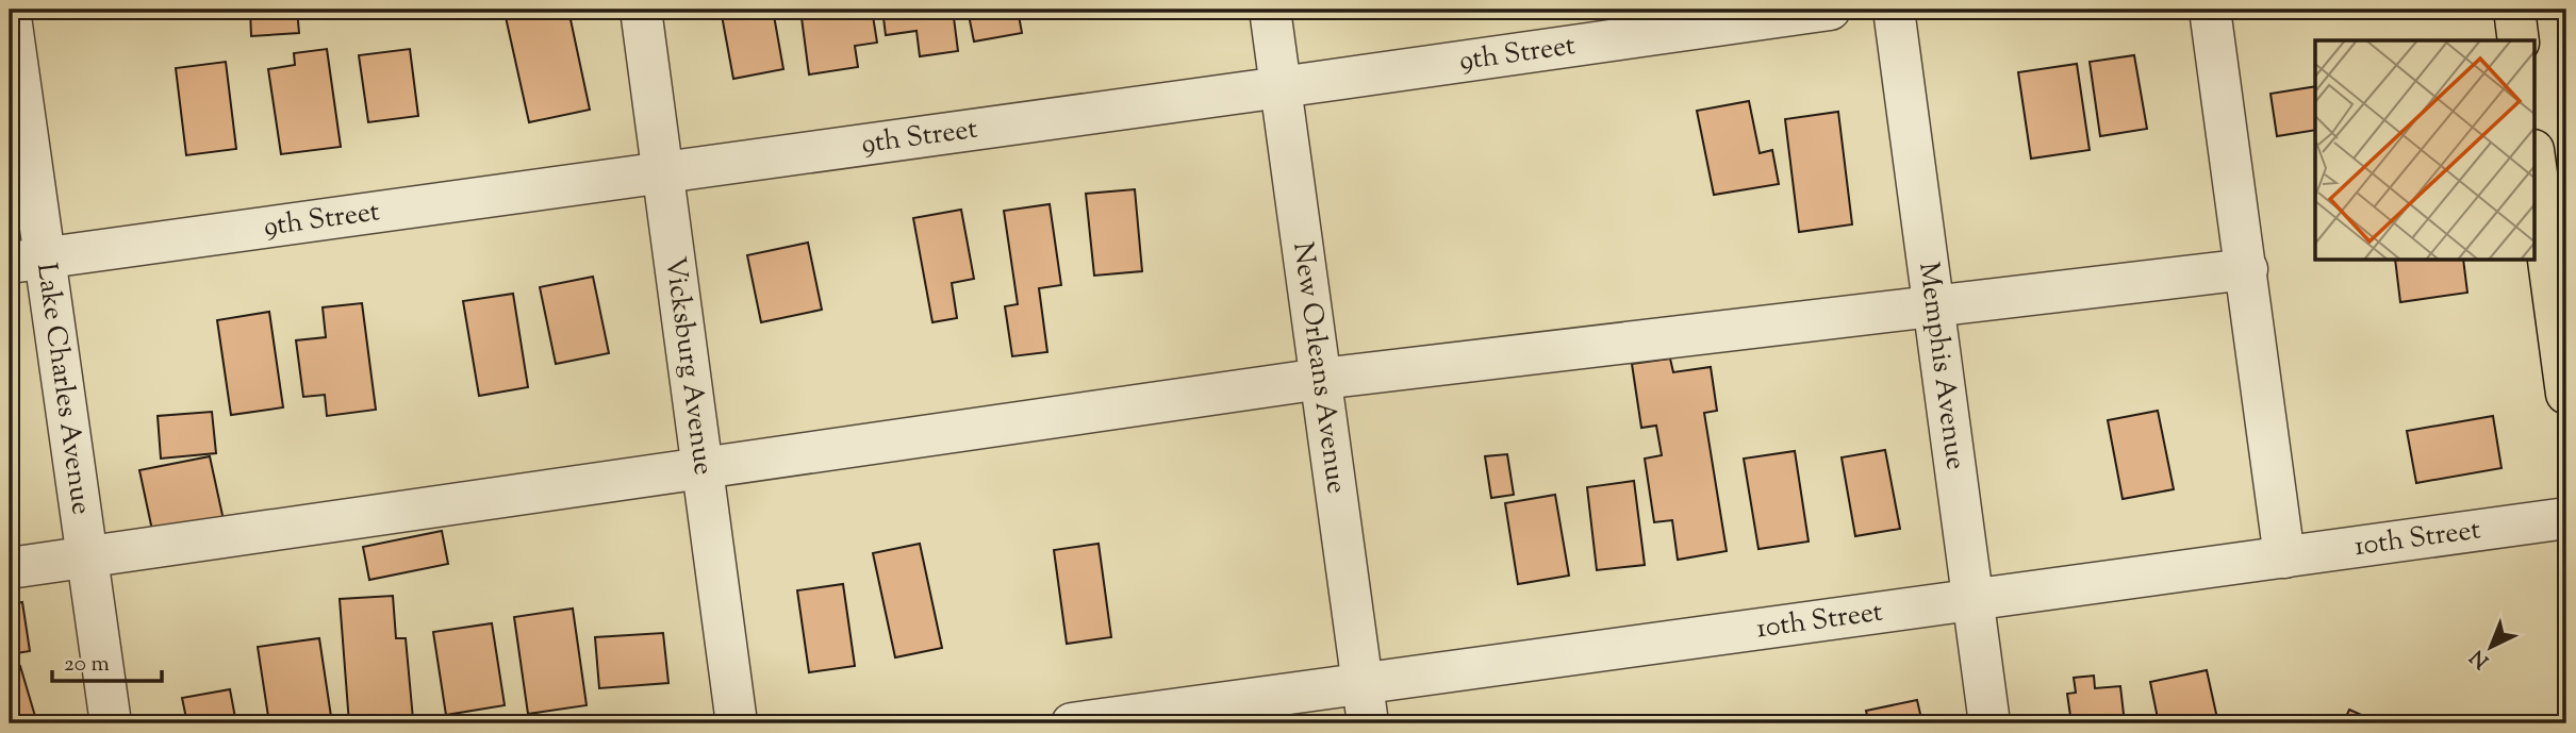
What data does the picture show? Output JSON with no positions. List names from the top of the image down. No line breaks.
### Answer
{"streets":{"street":["9th Street","Vicksburg Avenue","New Orleans Avenue","Memphis Avenue","Lake Charles Avenue","10th Street"]},"crossings":[["9th Street","Vicksburg Avenue"],["9th Street","New Orleans Avenue"],["9th Street","Lake Charles Avenue"],["New Orleans Avenue","10th Street"],["Memphis Avenue","10th Street"]],"scale_bar":"20 m","north":"bottom left"}
